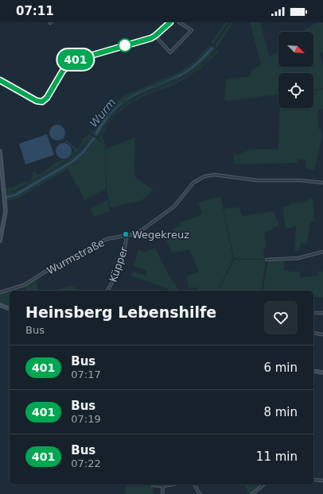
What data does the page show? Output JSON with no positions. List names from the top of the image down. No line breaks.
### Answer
{"streets":{"street":["Wurmstraße","Küpper"]},"crossings":[["Wurmstraße","Küpper"]],"water":["Wurm"],"places":["Wegekreuz"],"lines":["bus line 401"],"north":"bottom right","page":{"status":"07:11","on_map":"401","heading":["Heinsberg Lebenshilfe","Bus"],"list":[{"mark":"401","name":"Bus","note":"07:17","value":"6 min"},{"mark":"401","name":"Bus","note":"07:19","value":"8 min"},{"mark":"401","name":"Bus","note":"07:22","value":"11 min"}]}}
